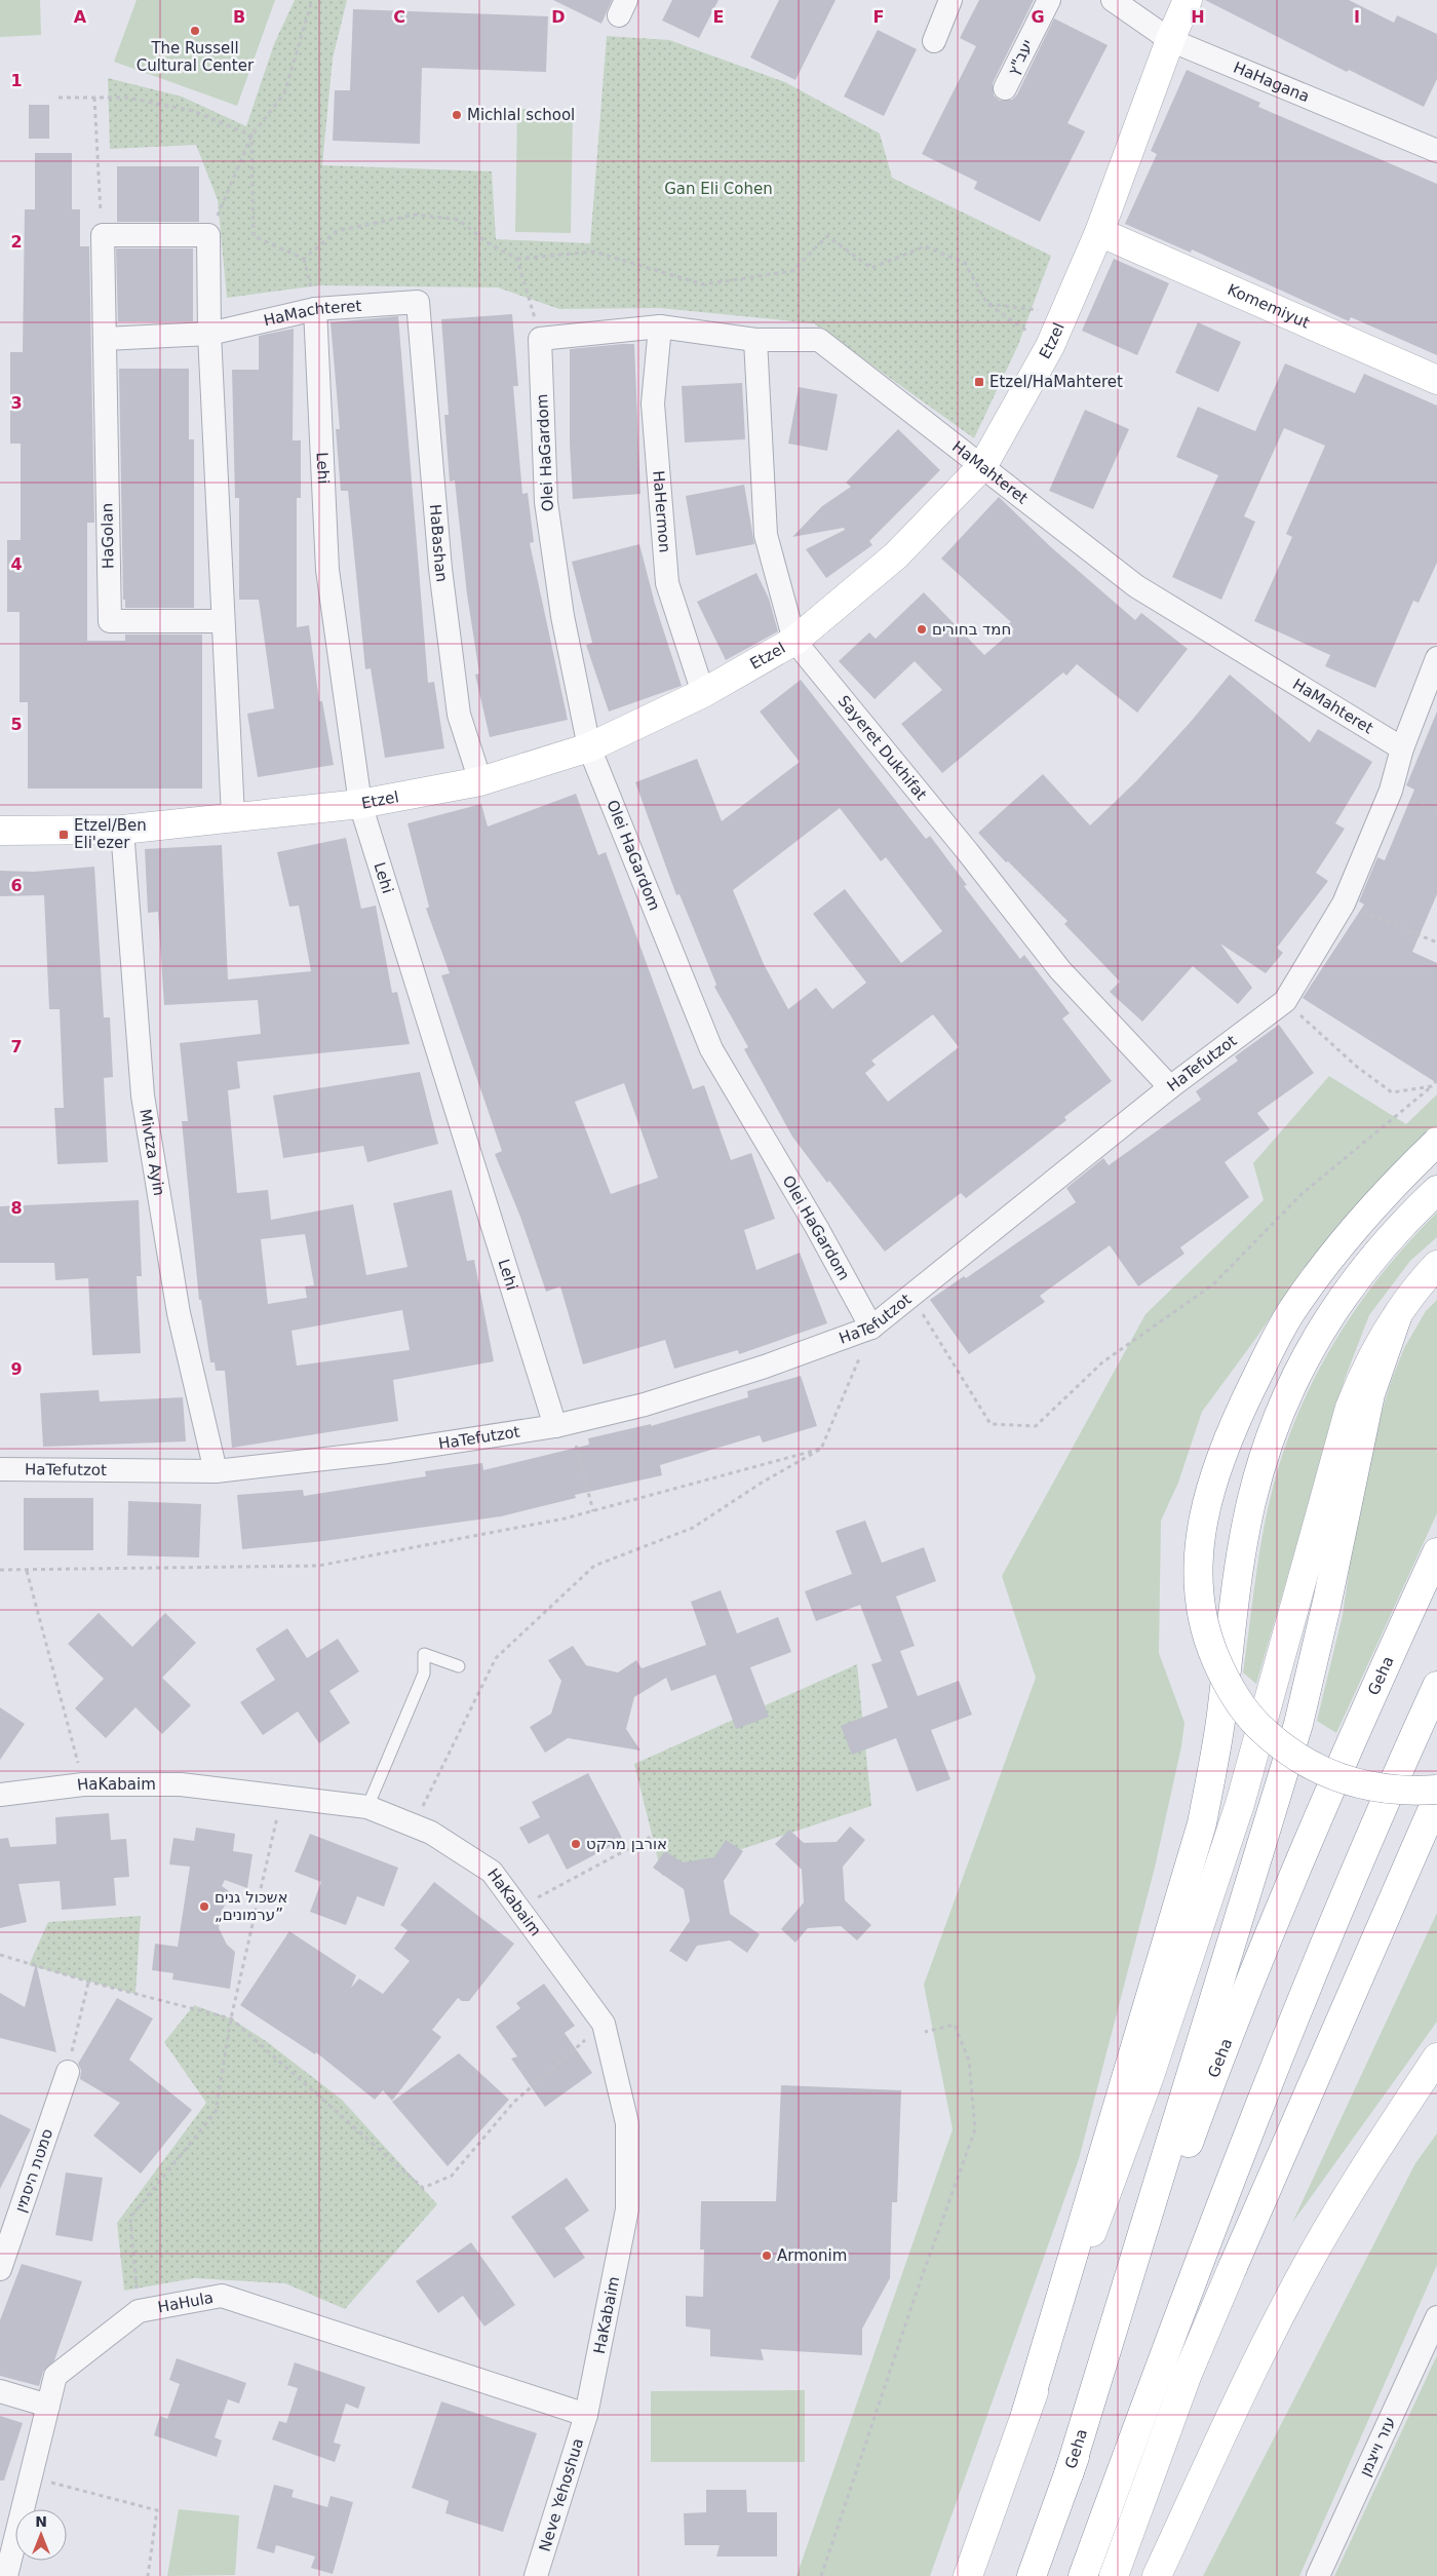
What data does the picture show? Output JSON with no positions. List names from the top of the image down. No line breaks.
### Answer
{"streets":{"main road":["Komemiyut","Etzel","Geha"],"street":["יעב\"ץ","HaHagana","HaMachteret","Olei HaGardom","Lehi","HaMahteret","HaHermon","HaGolan","HaBashan","Sayeret Dukhifat","HaTefutzot","Mivtza Ayin","HaKabaim","סמטת היסמין","HaHula","עזר וייצמן","Neve Yehoshua"]},"crossings":[["HaHagana","Etzel"],["Komemiyut","Etzel"],["HaMachteret","Lehi"],["HaMachteret","HaBashan"],["Etzel","Olei HaGardom"],["Etzel","Lehi"],["Etzel","HaMahteret"],["Etzel","HaHermon"],["Etzel","HaBashan"],["Etzel","Sayeret Dukhifat"],["Etzel","Mivtza Ayin"],["Olei HaGardom","HaMahteret"],["Olei HaGardom","HaTefutzot"],["Lehi","HaTefutzot"],["HaMahteret","HaHermon"],["HaMahteret","Sayeret Dukhifat"],["HaMahteret","HaTefutzot"],["Sayeret Dukhifat","HaTefutzot"],["HaTefutzot","Mivtza Ayin"],["HaKabaim","HaHula"],["HaKabaim","Neve Yehoshua"],["HaHula","Neve Yehoshua"]],"parks":["Gan Eli Cohen"],"places":{"other":["The Russell Cultural Center","Michlal school","חמד בחורים","אורבן מרקט","אשכול גנים „ערמונים”","Armonim"],"transit":["Etzel/HaMahteret","Etzel/Ben Eli'ezer"]},"north":"top","grid":{"columns":["A","B","C","D","E","F","G","H","I"],"rows":["1","2","3","4","5","6","7","8","9"]}}
